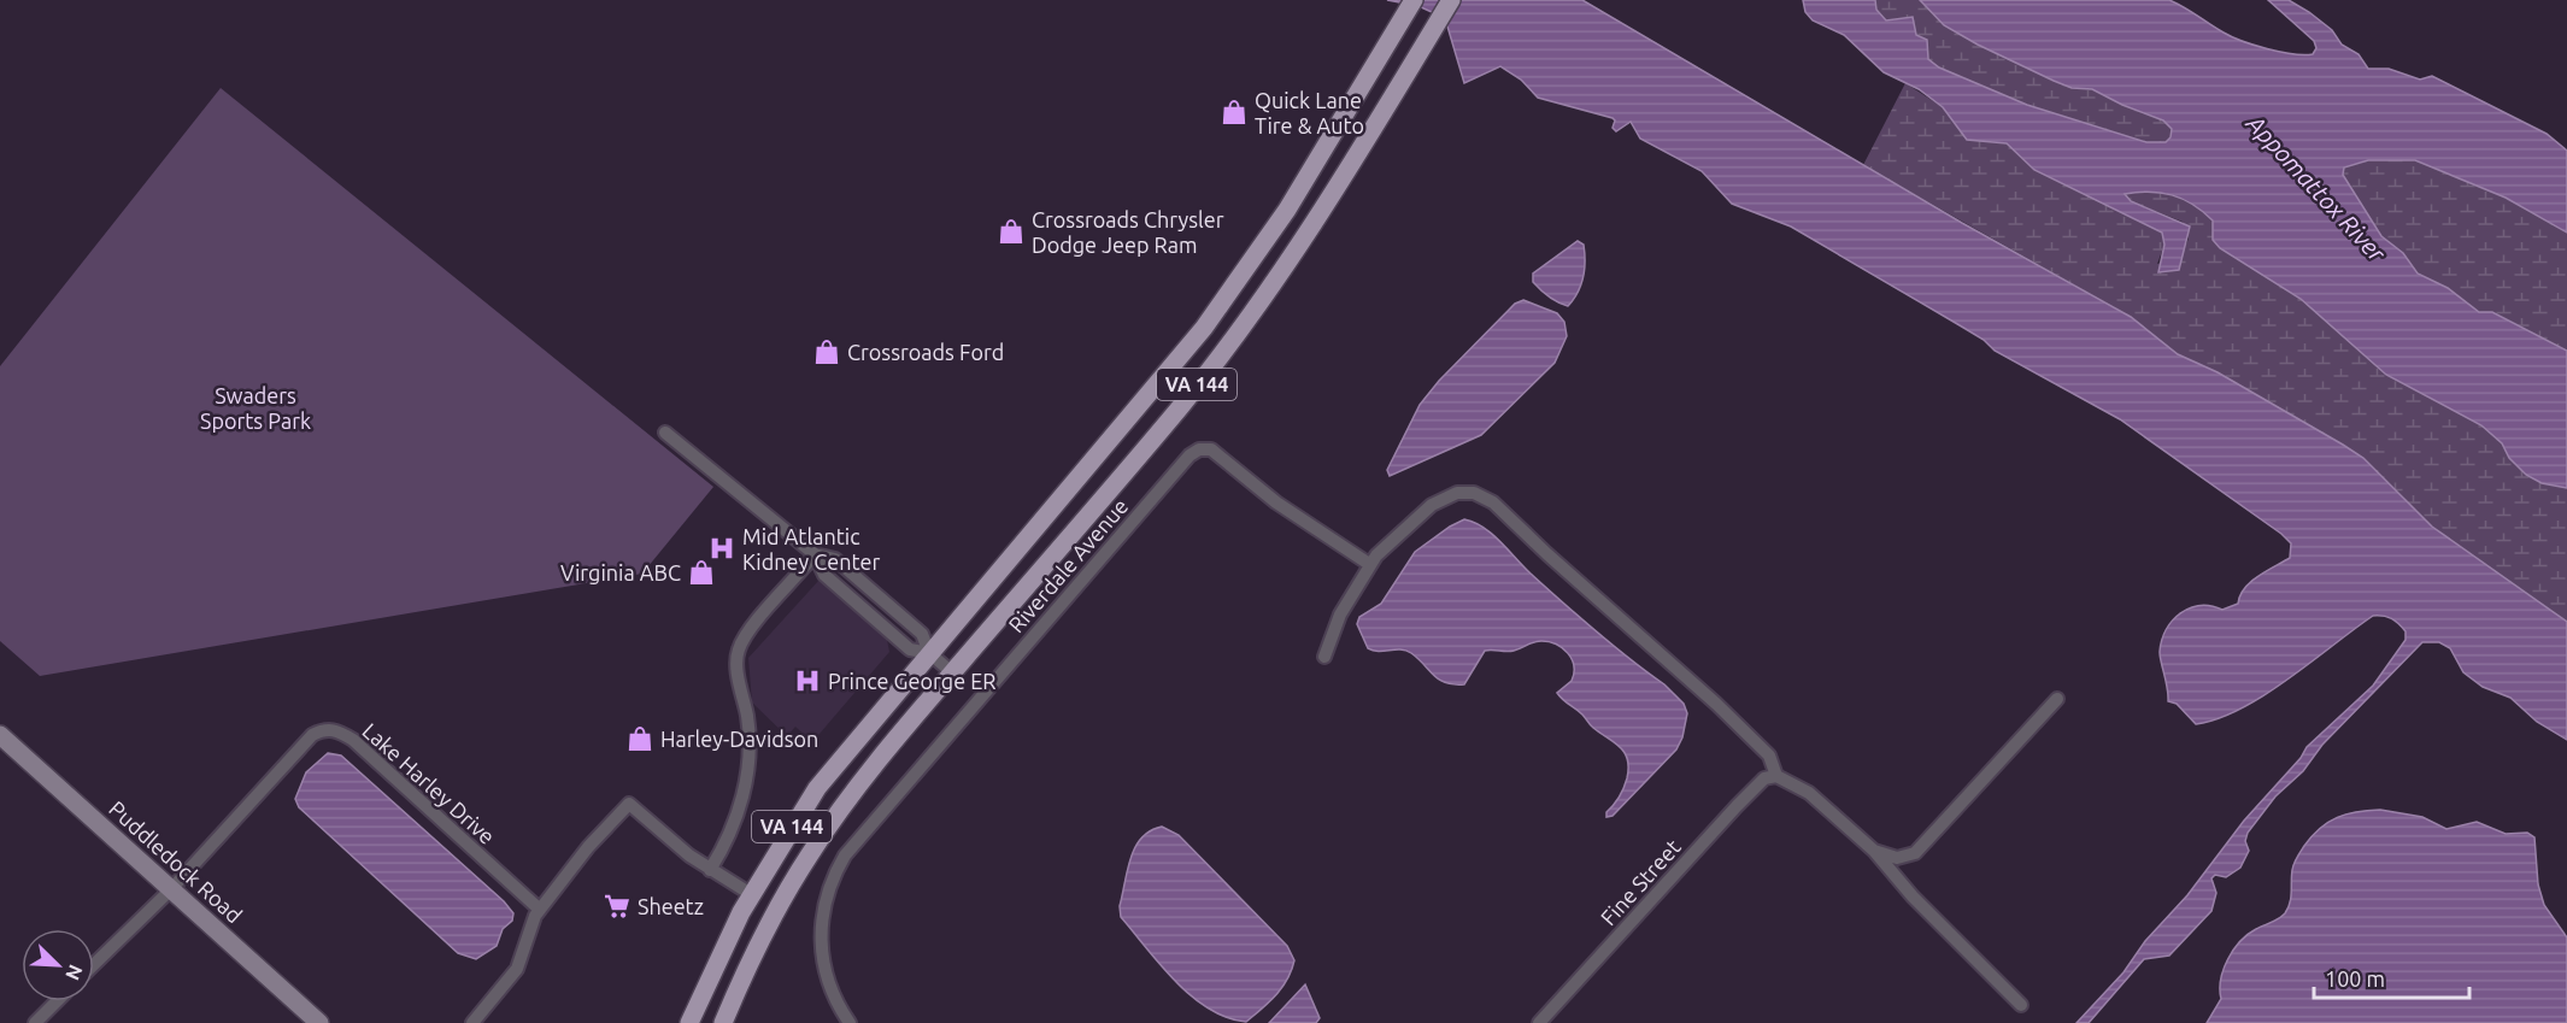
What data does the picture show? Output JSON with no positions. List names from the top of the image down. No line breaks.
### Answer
{"streets":{"main road":["VA 144","Puddledock Road"],"street":["Riverdale Avenue","Lake Harley Drive","Fine Street"]},"crossings":[["Lake Harley Drive","Puddledock Road"]],"water":["Appomattox River"],"parks":["Swaders Sports Park"],"places":{"shop":["Quick Lane Tire & Auto","Crossroads Chrysler Dodge Jeep Ram","Crossroads Ford","Virginia ABC","Harley-Davidson"],"hospital":["Mid Atlantic Kidney Center","Prince George ER"],"supermarket":["Sheetz"]},"scale_bar":"100 m","north":"bottom right"}
